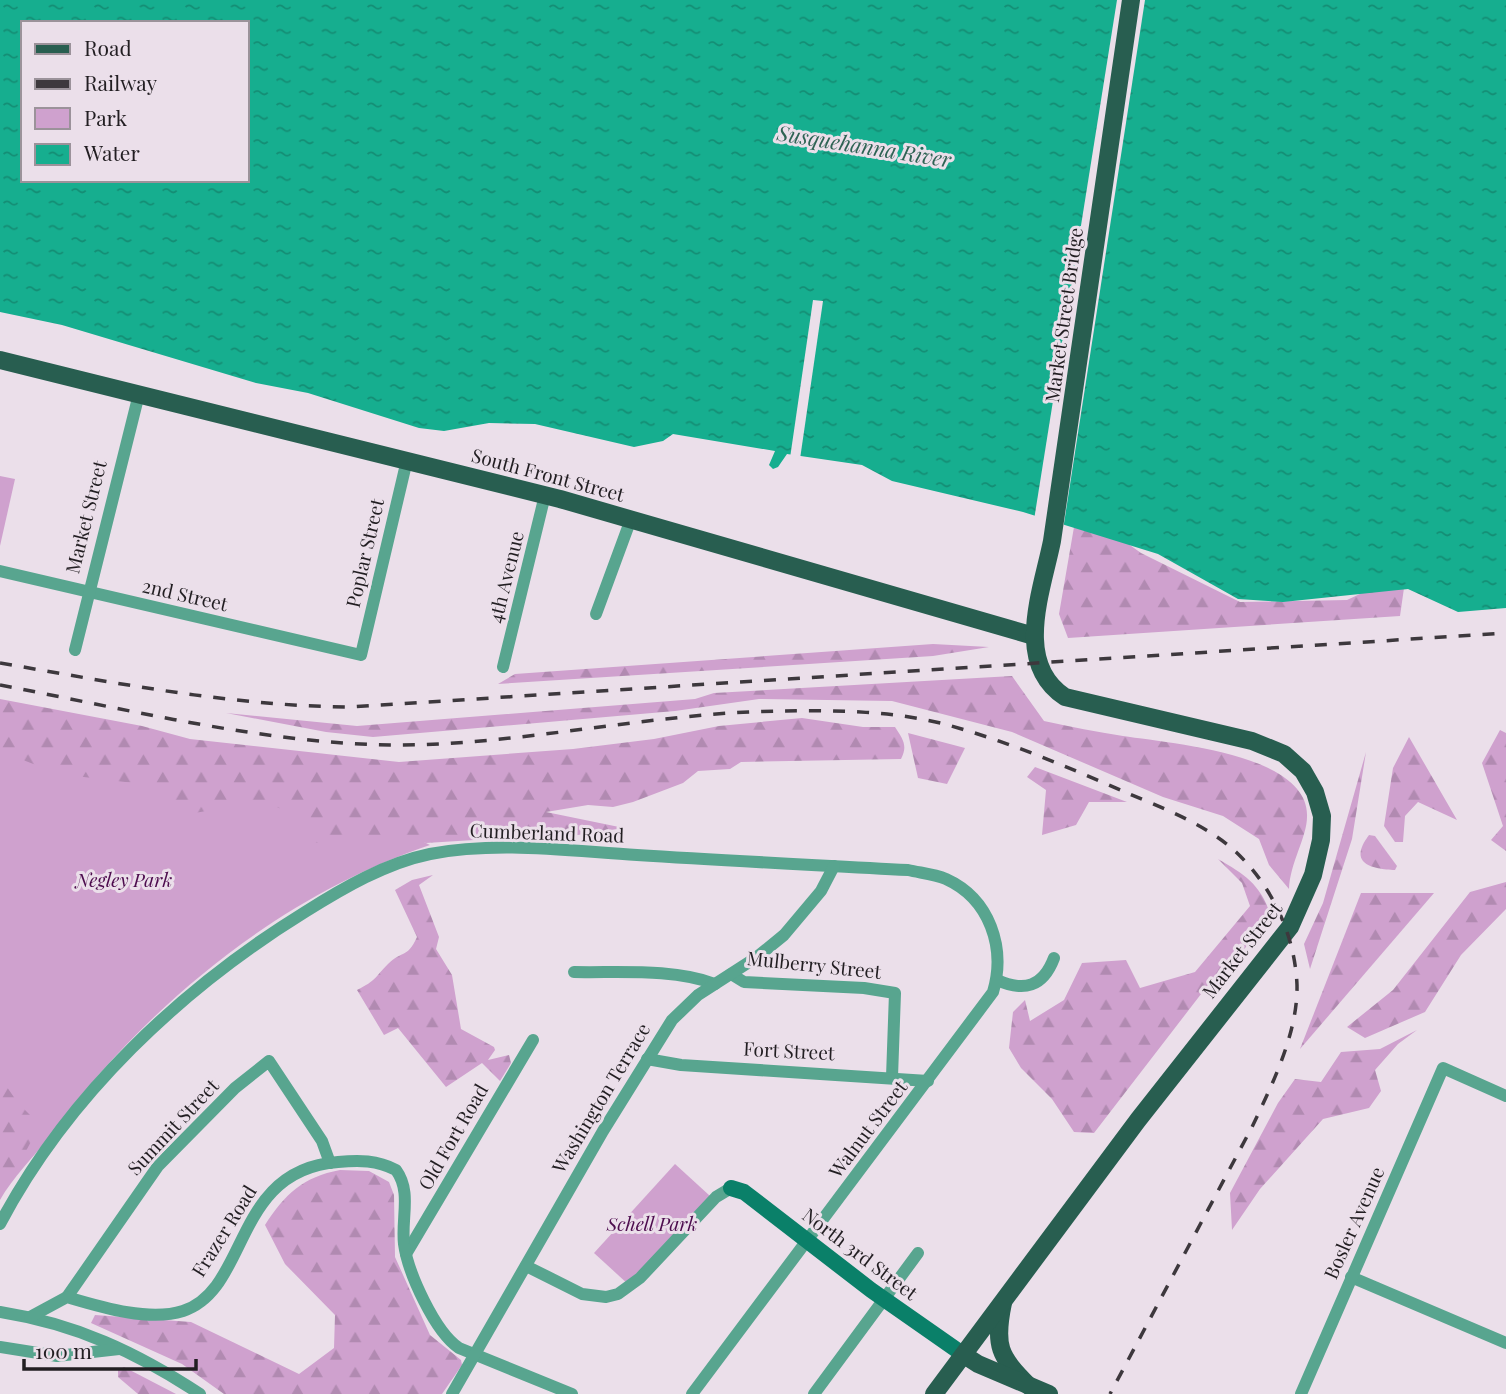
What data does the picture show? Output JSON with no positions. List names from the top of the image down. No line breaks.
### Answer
{"streets":{"main road":["Market Street Bridge","South Front Street","Market Street"],"street":["Poplar Street","4th Avenue","2nd Street","Cumberland Road","Mulberry Street","Fort Street","Washington Terrace","Summit Street","Walnut Street","Old Fort Road","Bosler Avenue","Frazer Road","North 3rd Street"]},"crossings":[["Market Street Bridge","South Front Street"],["Market Street Bridge","Market Street"],["South Front Street","Market Street"],["South Front Street","Poplar Street"],["South Front Street","4th Avenue"],["Market Street","2nd Street"],["Market Street","North 3rd Street"],["Poplar Street","2nd Street"],["Cumberland Road","Washington Terrace"],["Cumberland Road","Walnut Street"],["Mulberry Street","Fort Street"],["Mulberry Street","Washington Terrace"],["Fort Street","Washington Terrace"],["Fort Street","Walnut Street"],["Summit Street","Frazer Road"],["Walnut Street","North 3rd Street"],["Old Fort Road","Frazer Road"]],"water":["Susquehanna River"],"parks":["Negley Park","Schell Park"],"legend":["Road","Railway","Park","Water"],"scale_bar":"100 m"}
